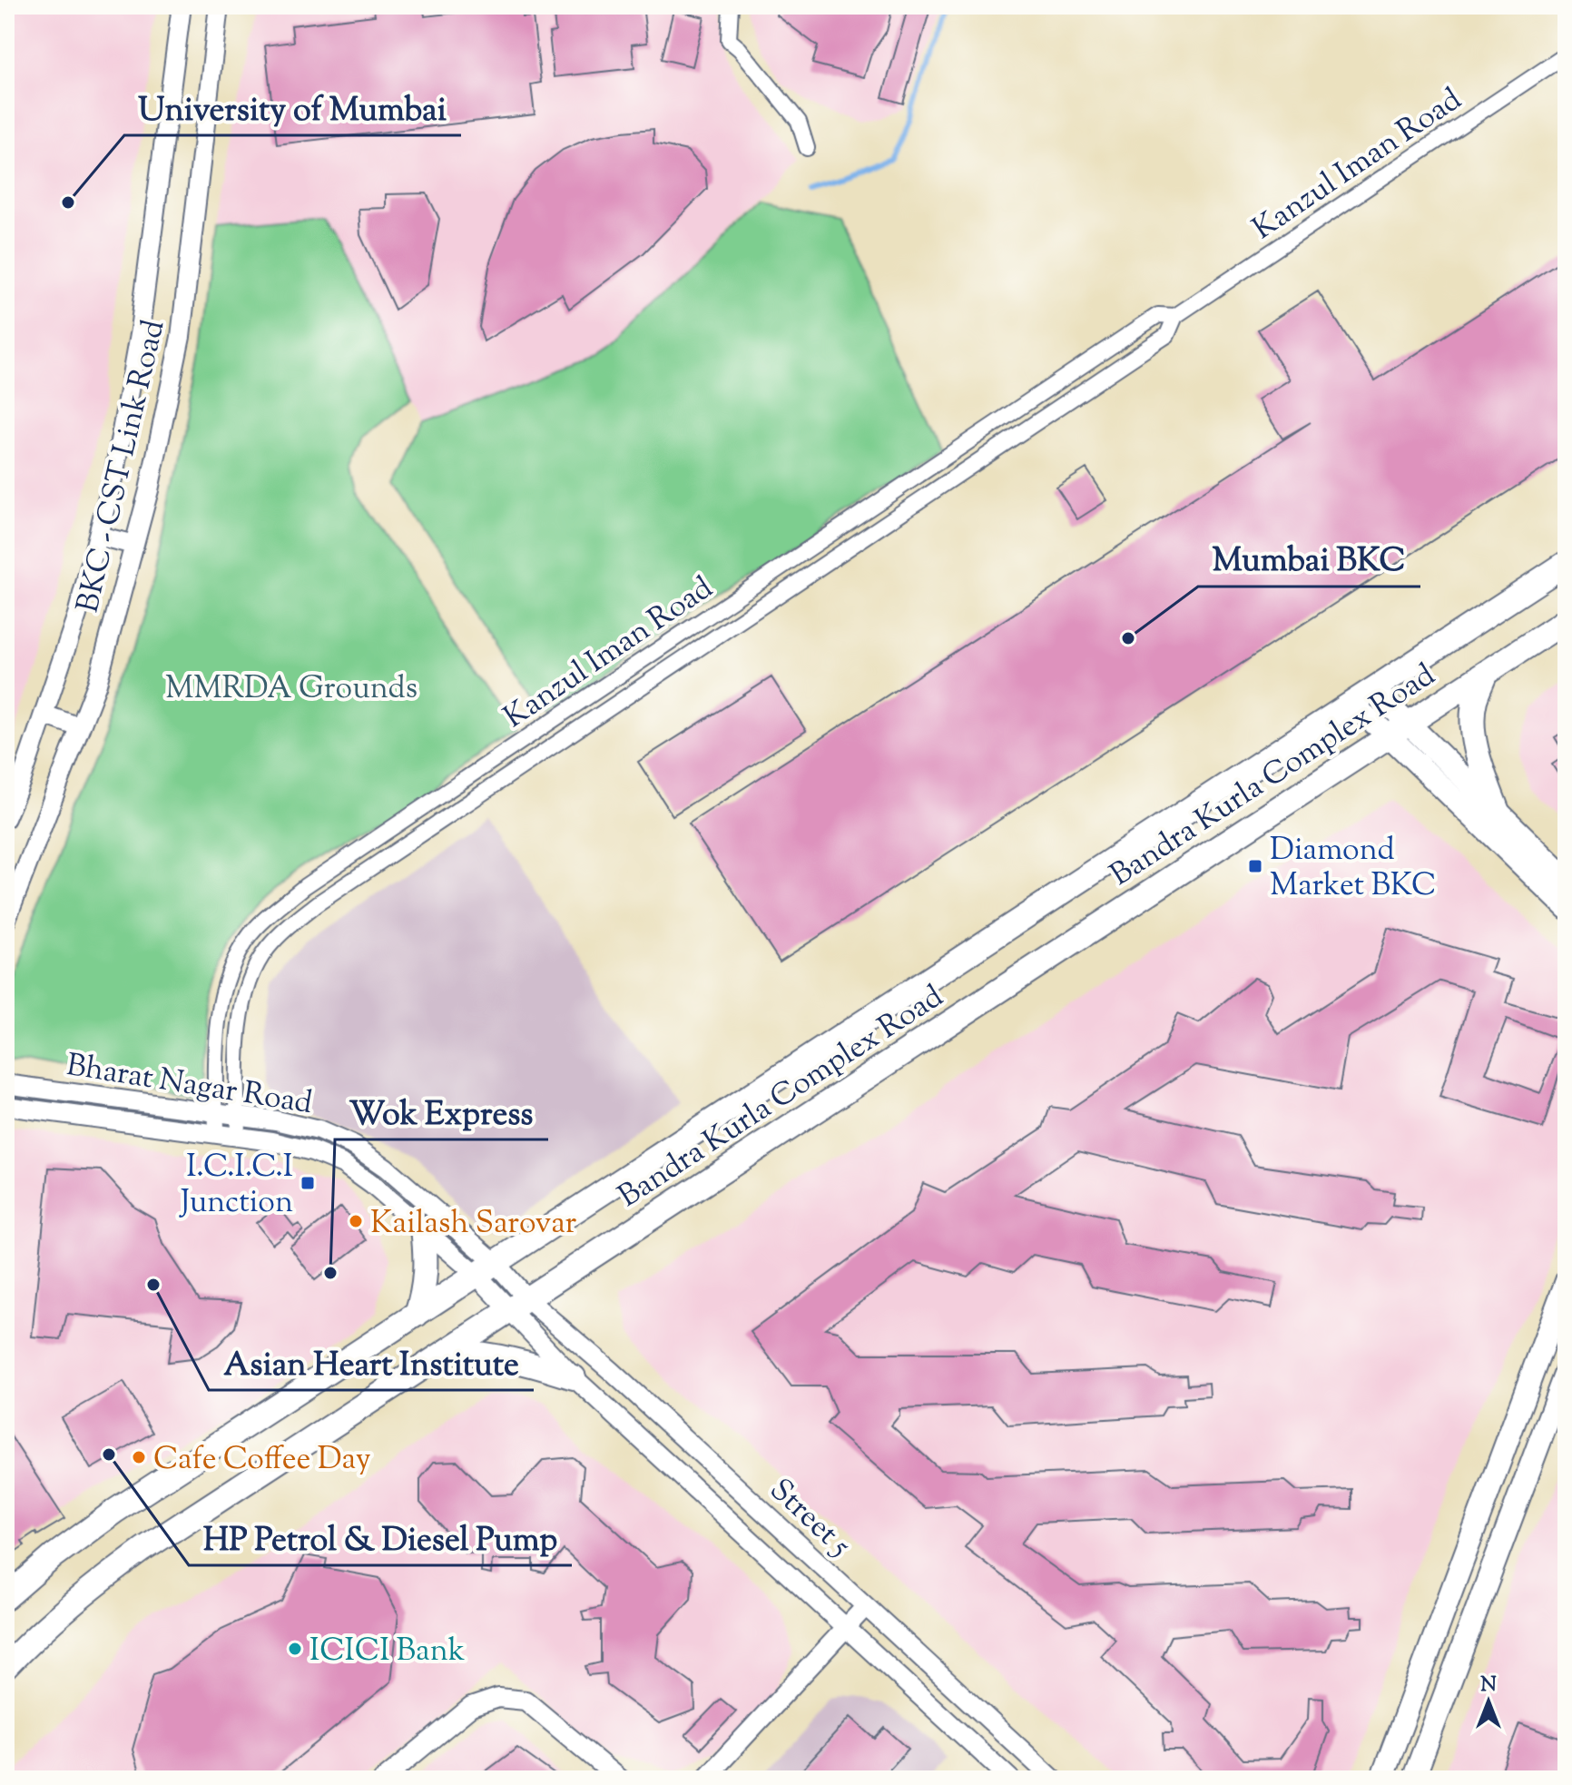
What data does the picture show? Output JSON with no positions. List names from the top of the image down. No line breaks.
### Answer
{"streets":{"main road":["Bandra Kurla Complex Road"],"street":["Kanzul Iman Road","BKC - CST Link Road","Bharat Nagar Road","Street 5"]},"crossings":[["Kanzul Iman Road","Bharat Nagar Road"],["Bandra Kurla Complex Road","Bharat Nagar Road"],["Bandra Kurla Complex Road","Street 5"]],"parks":["MMRDA Grounds"],"places":{"other":["University of Mumbai","Mumbai BKC","Kailash Sarovar","Wok Express","Asian Heart Institute","HP Petrol & Diesel Pump","Cafe Coffee Day","ICICI Bank"],"transit":["Diamond Market BKC","I.C.I.C.I Junction"]},"north":"top"}
